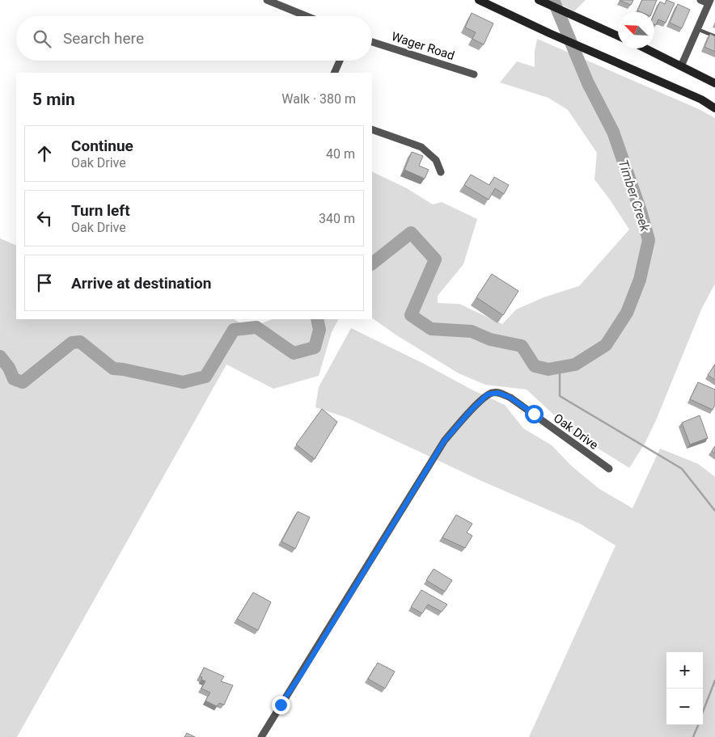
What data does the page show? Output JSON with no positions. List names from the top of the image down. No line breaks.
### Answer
{"streets":{"street":["Wager Road","Oak Drive"]},"water":["Timber Creek"],"north":"top left","page":{"search":"Search here","heading":["5 min","Walk · 380 m"],"list":[["Continue","Oak Drive","40 m"],["Turn left","Oak Drive","340 m"],"Arrive at destination"],"map_buttons":["+","−"]}}
